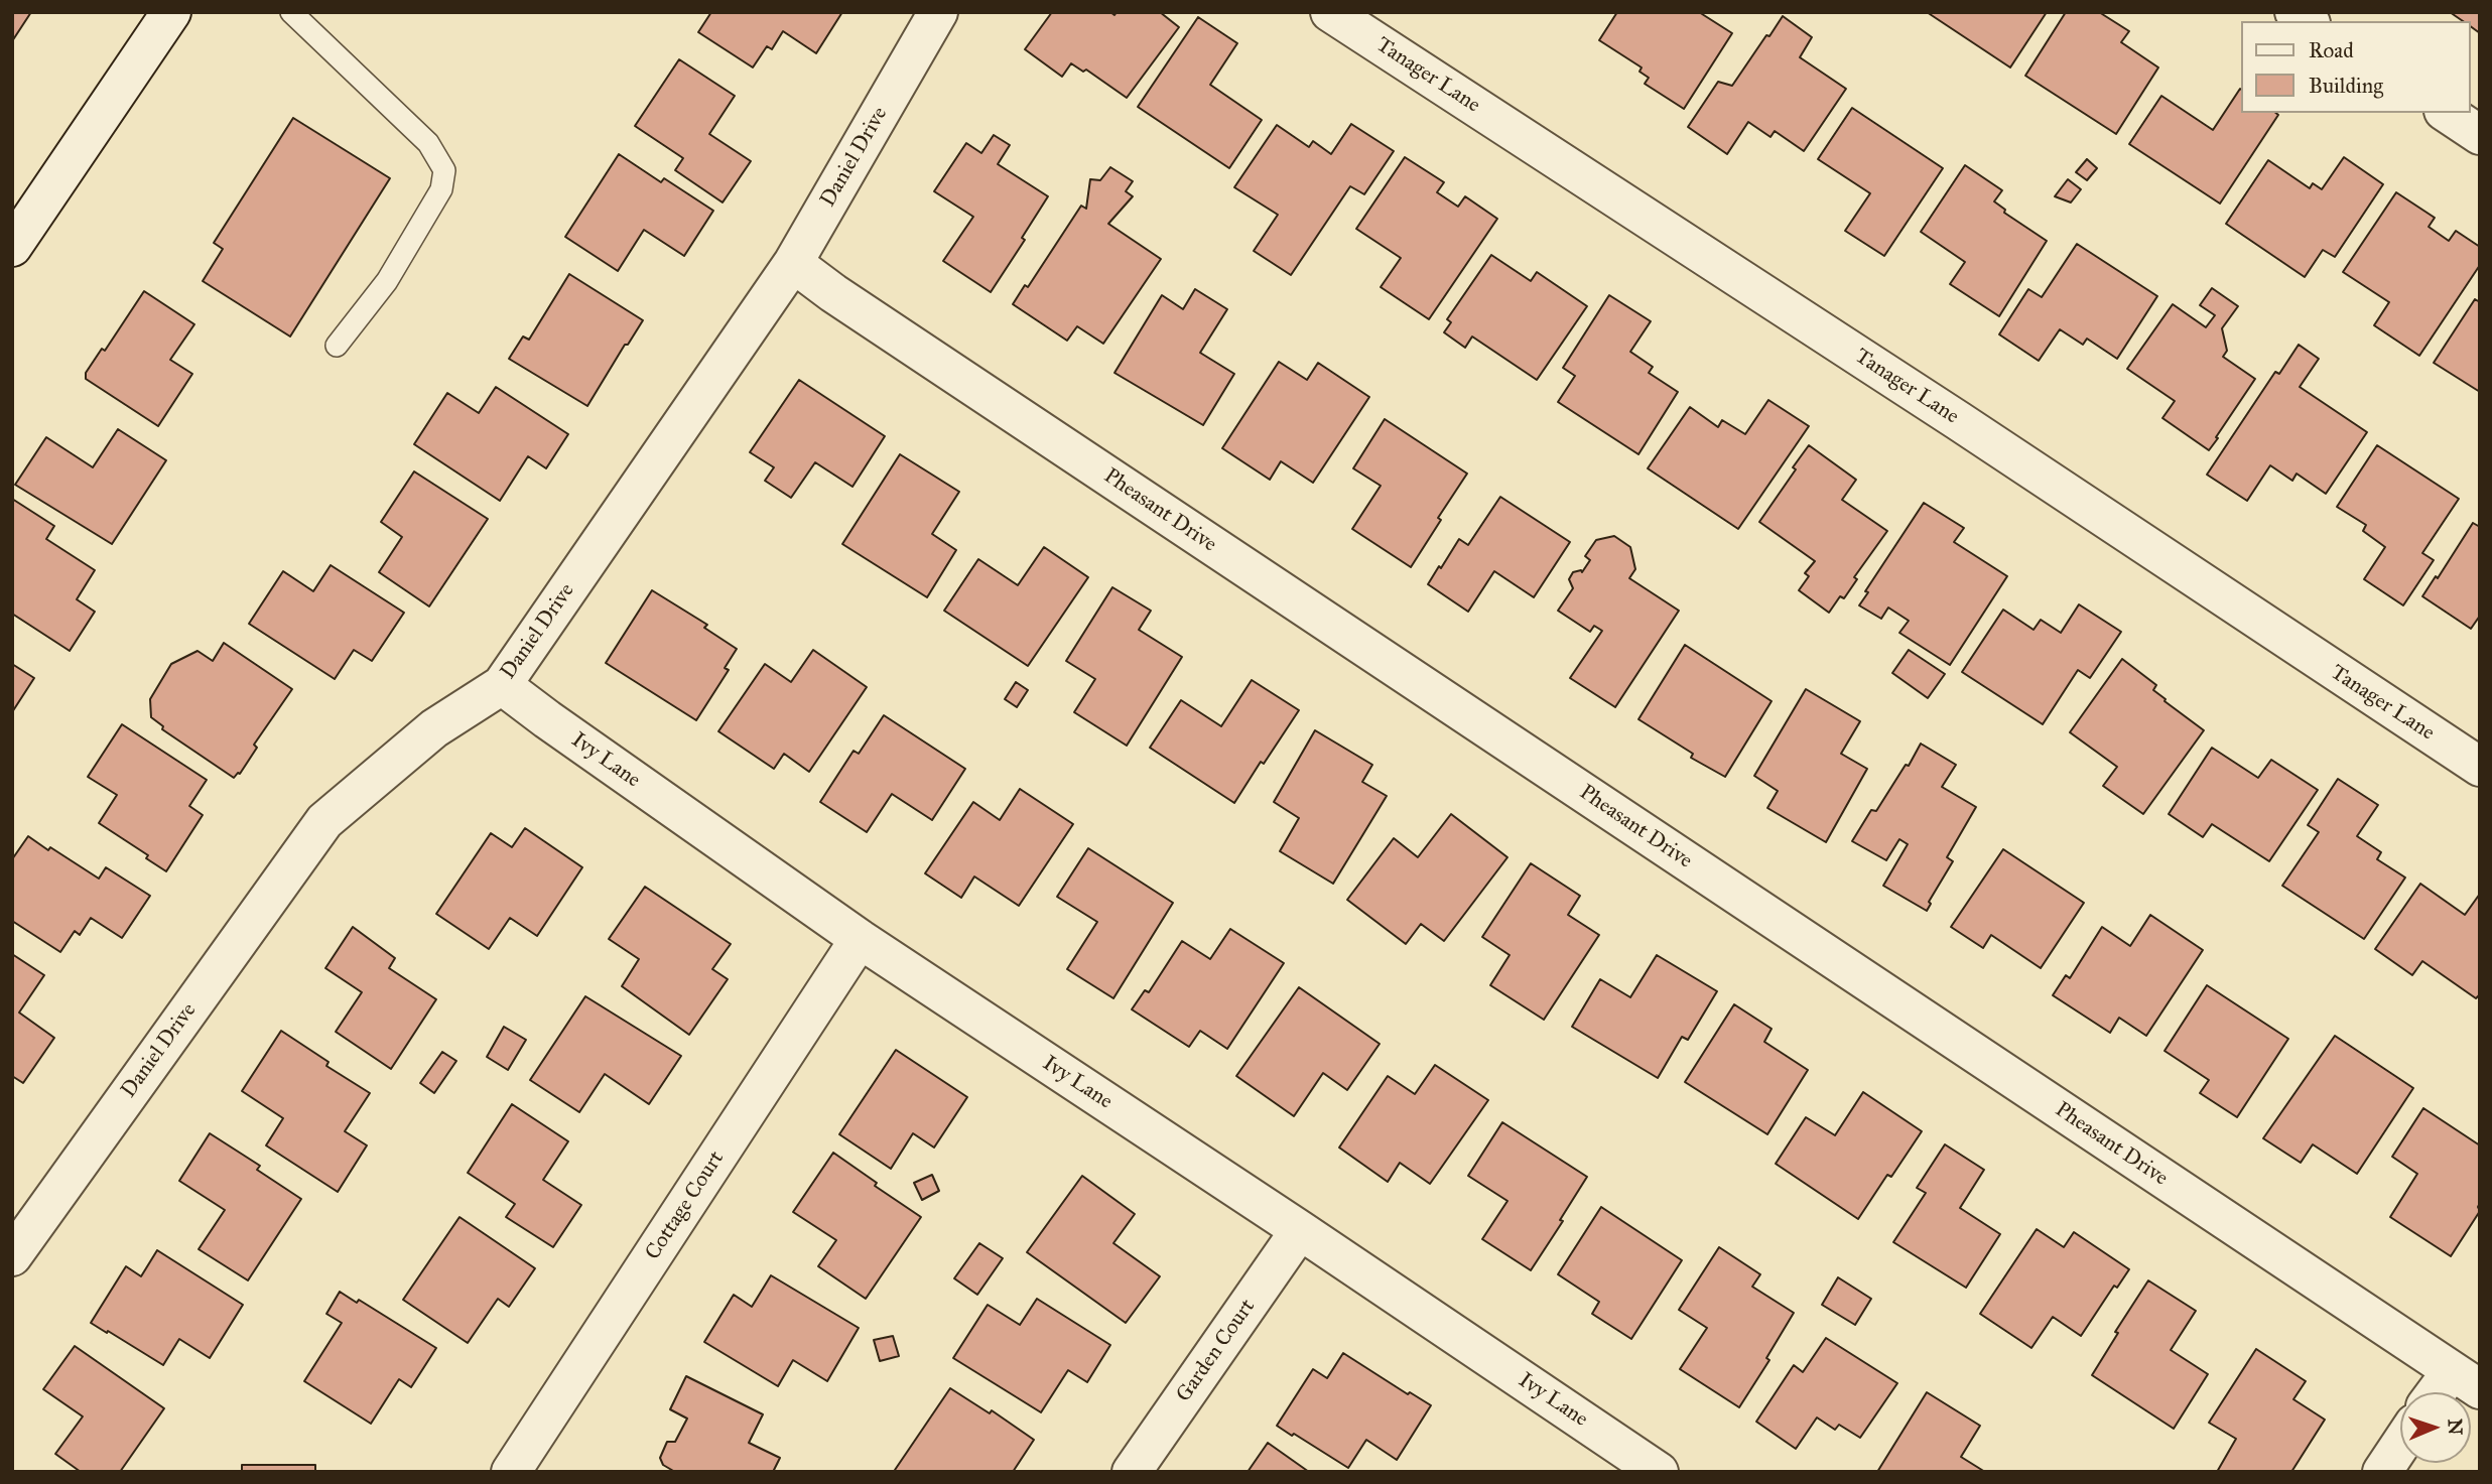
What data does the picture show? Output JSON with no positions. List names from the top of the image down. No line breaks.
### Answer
{"streets":{"street":["Tanager Lane","Daniel Drive","Pheasant Drive","Ivy Lane","Cottage Court","Garden Court"]},"crossings":[["Daniel Drive","Pheasant Drive"],["Daniel Drive","Ivy Lane"],["Ivy Lane","Cottage Court"],["Ivy Lane","Garden Court"]],"legend":["Road","Building"],"north":"right"}
